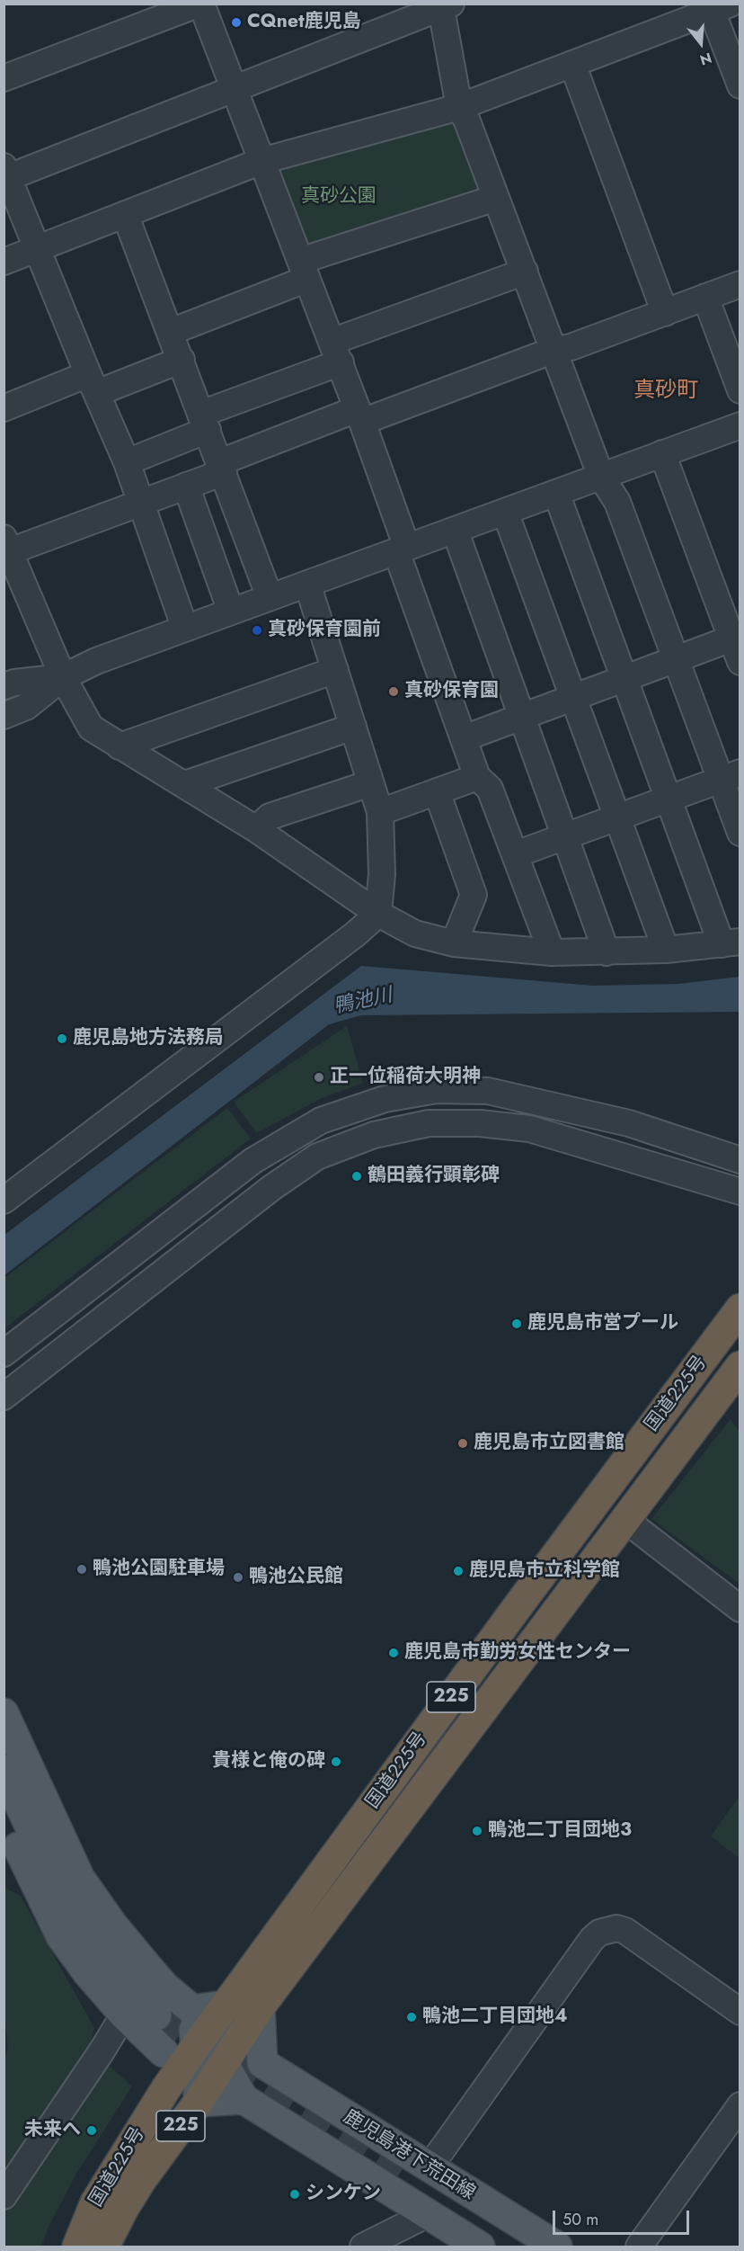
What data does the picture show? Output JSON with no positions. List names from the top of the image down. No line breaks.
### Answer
{"streets":{"highway":["国道225号","225"],"main road":["鹿児島港下荒田線"]},"districts":["真砂町"],"water":["鴨池川"],"parks":["真砂公園"],"places":["CQnet鹿児島","真砂保育園前","真砂保育園","鹿児島地方法務局","正一位稲荷大明神","鶴田義行顕彰碑","鹿児島市営プール","鹿児島市立図書館","鴨池公園駐車場","鹿児島市立科学館","鴨池公民館","鹿児島市勤労女性センター","貴様と俺の碑","鴨池二丁目団地3","鴨池二丁目団地4","未来へ","シンケン"],"scale_bar":"50 m","north":"bottom"}
